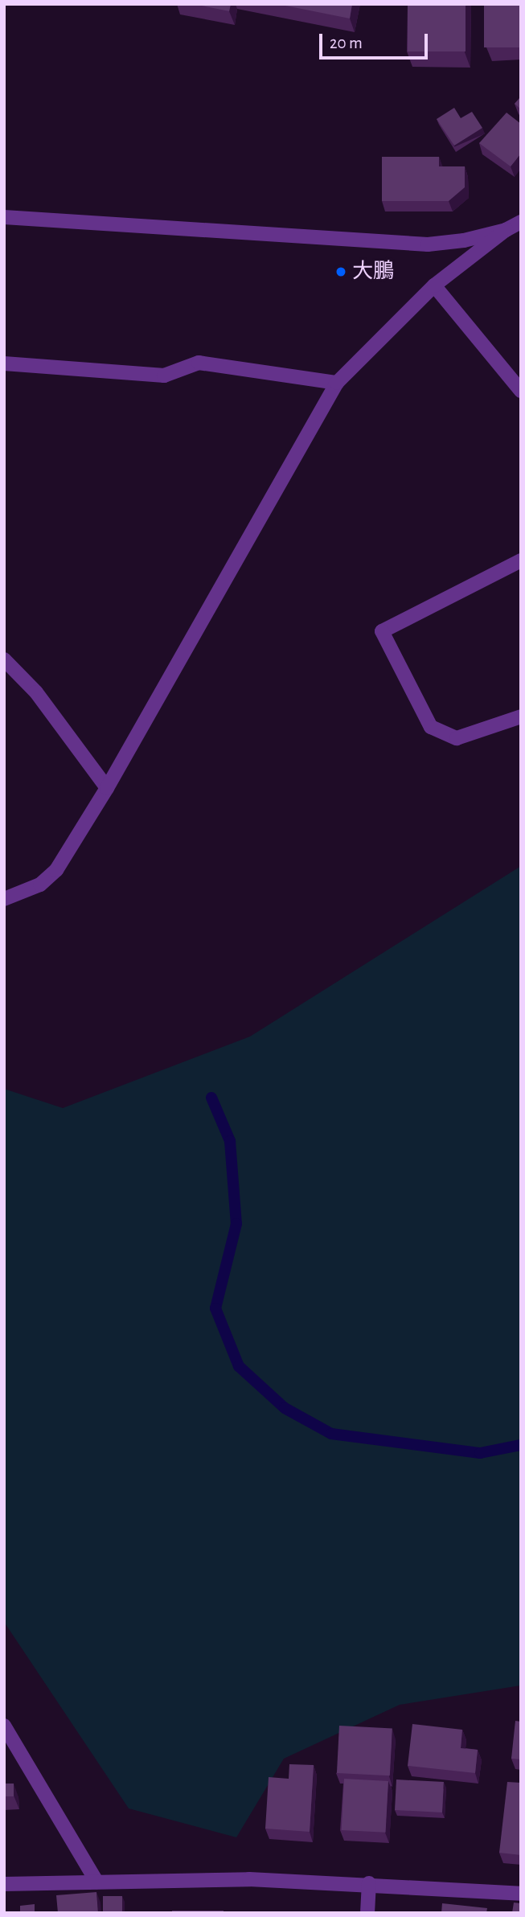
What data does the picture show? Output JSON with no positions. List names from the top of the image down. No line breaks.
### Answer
{"places":["大鵬"],"scale_bar":"20 m"}
